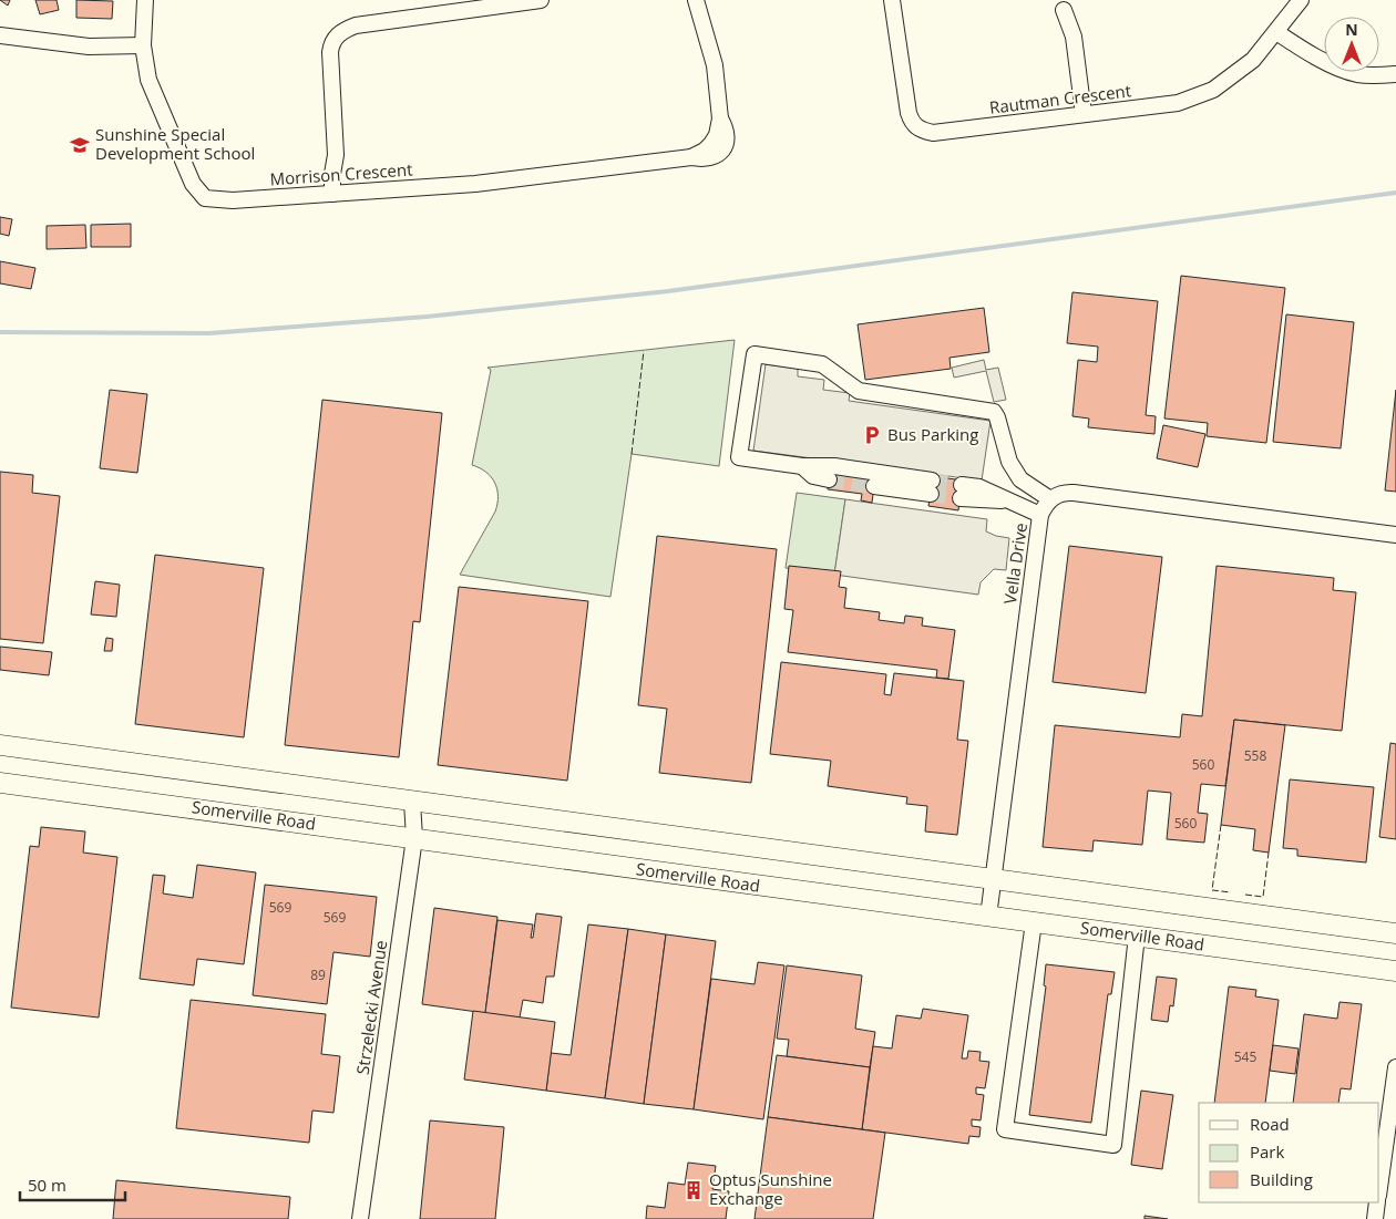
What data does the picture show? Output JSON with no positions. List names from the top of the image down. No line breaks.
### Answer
{"streets":{"main road":["Somerville Road"],"street":["Rautman Crescent","Morrison Crescent","Vella Drive","Strzelecki Avenue"]},"crossings":[["Vella Drive","Somerville Road"],["Somerville Road","Strzelecki Avenue"]],"places":{"school or university":["Sunshine Special Development School"],"parking":["Bus Parking"],"building":["Optus Sunshine Exchange"]},"house_numbers":["558","560","560","569","569","89","545"],"legend":["Road","Park","Building"],"scale_bar":"50 m","north":"top"}
